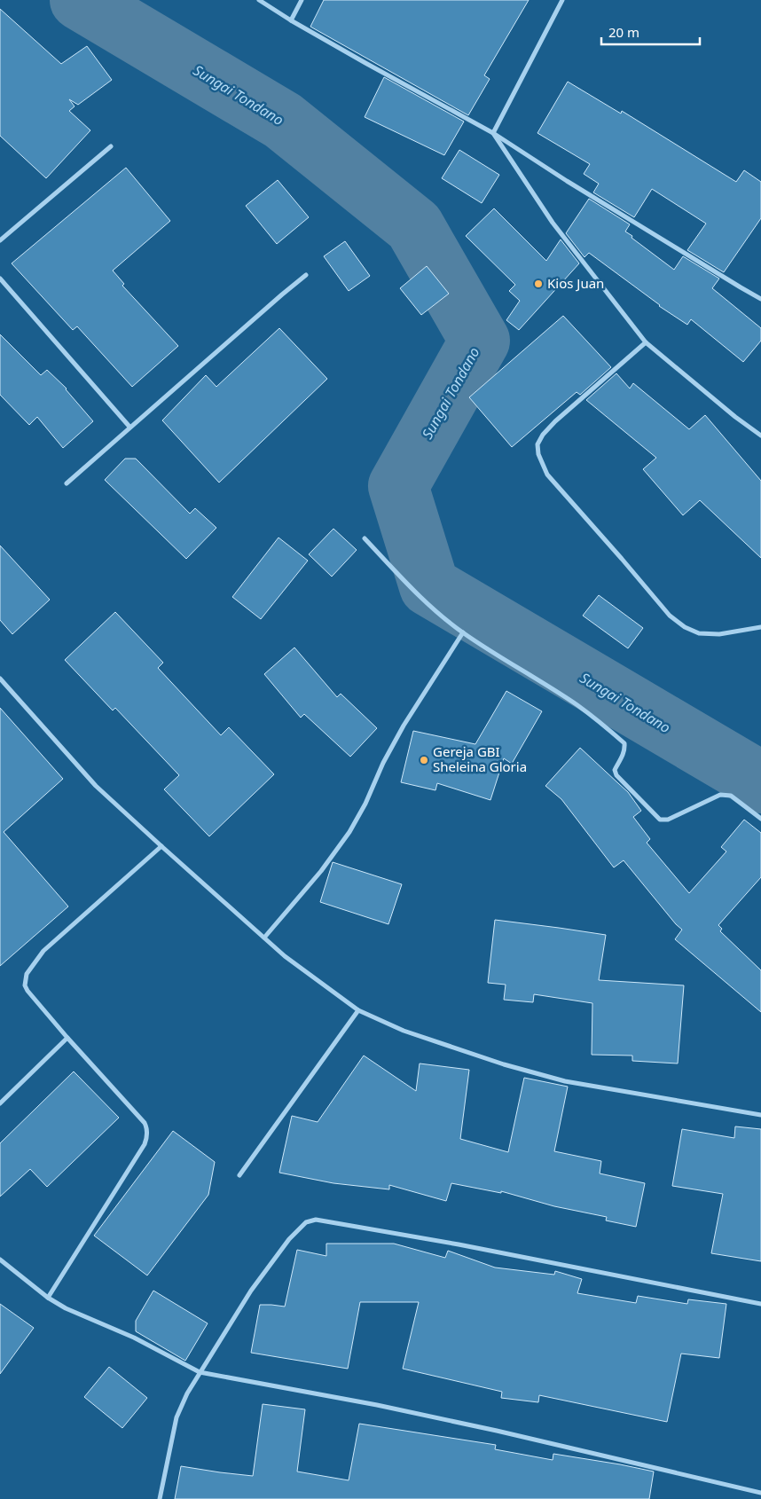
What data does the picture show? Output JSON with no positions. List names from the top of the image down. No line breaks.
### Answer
{"water":["Sungai Tondano"],"places":["Kios Juan","Gereja GBI Sheleina Gloria"],"scale_bar":"20 m"}
